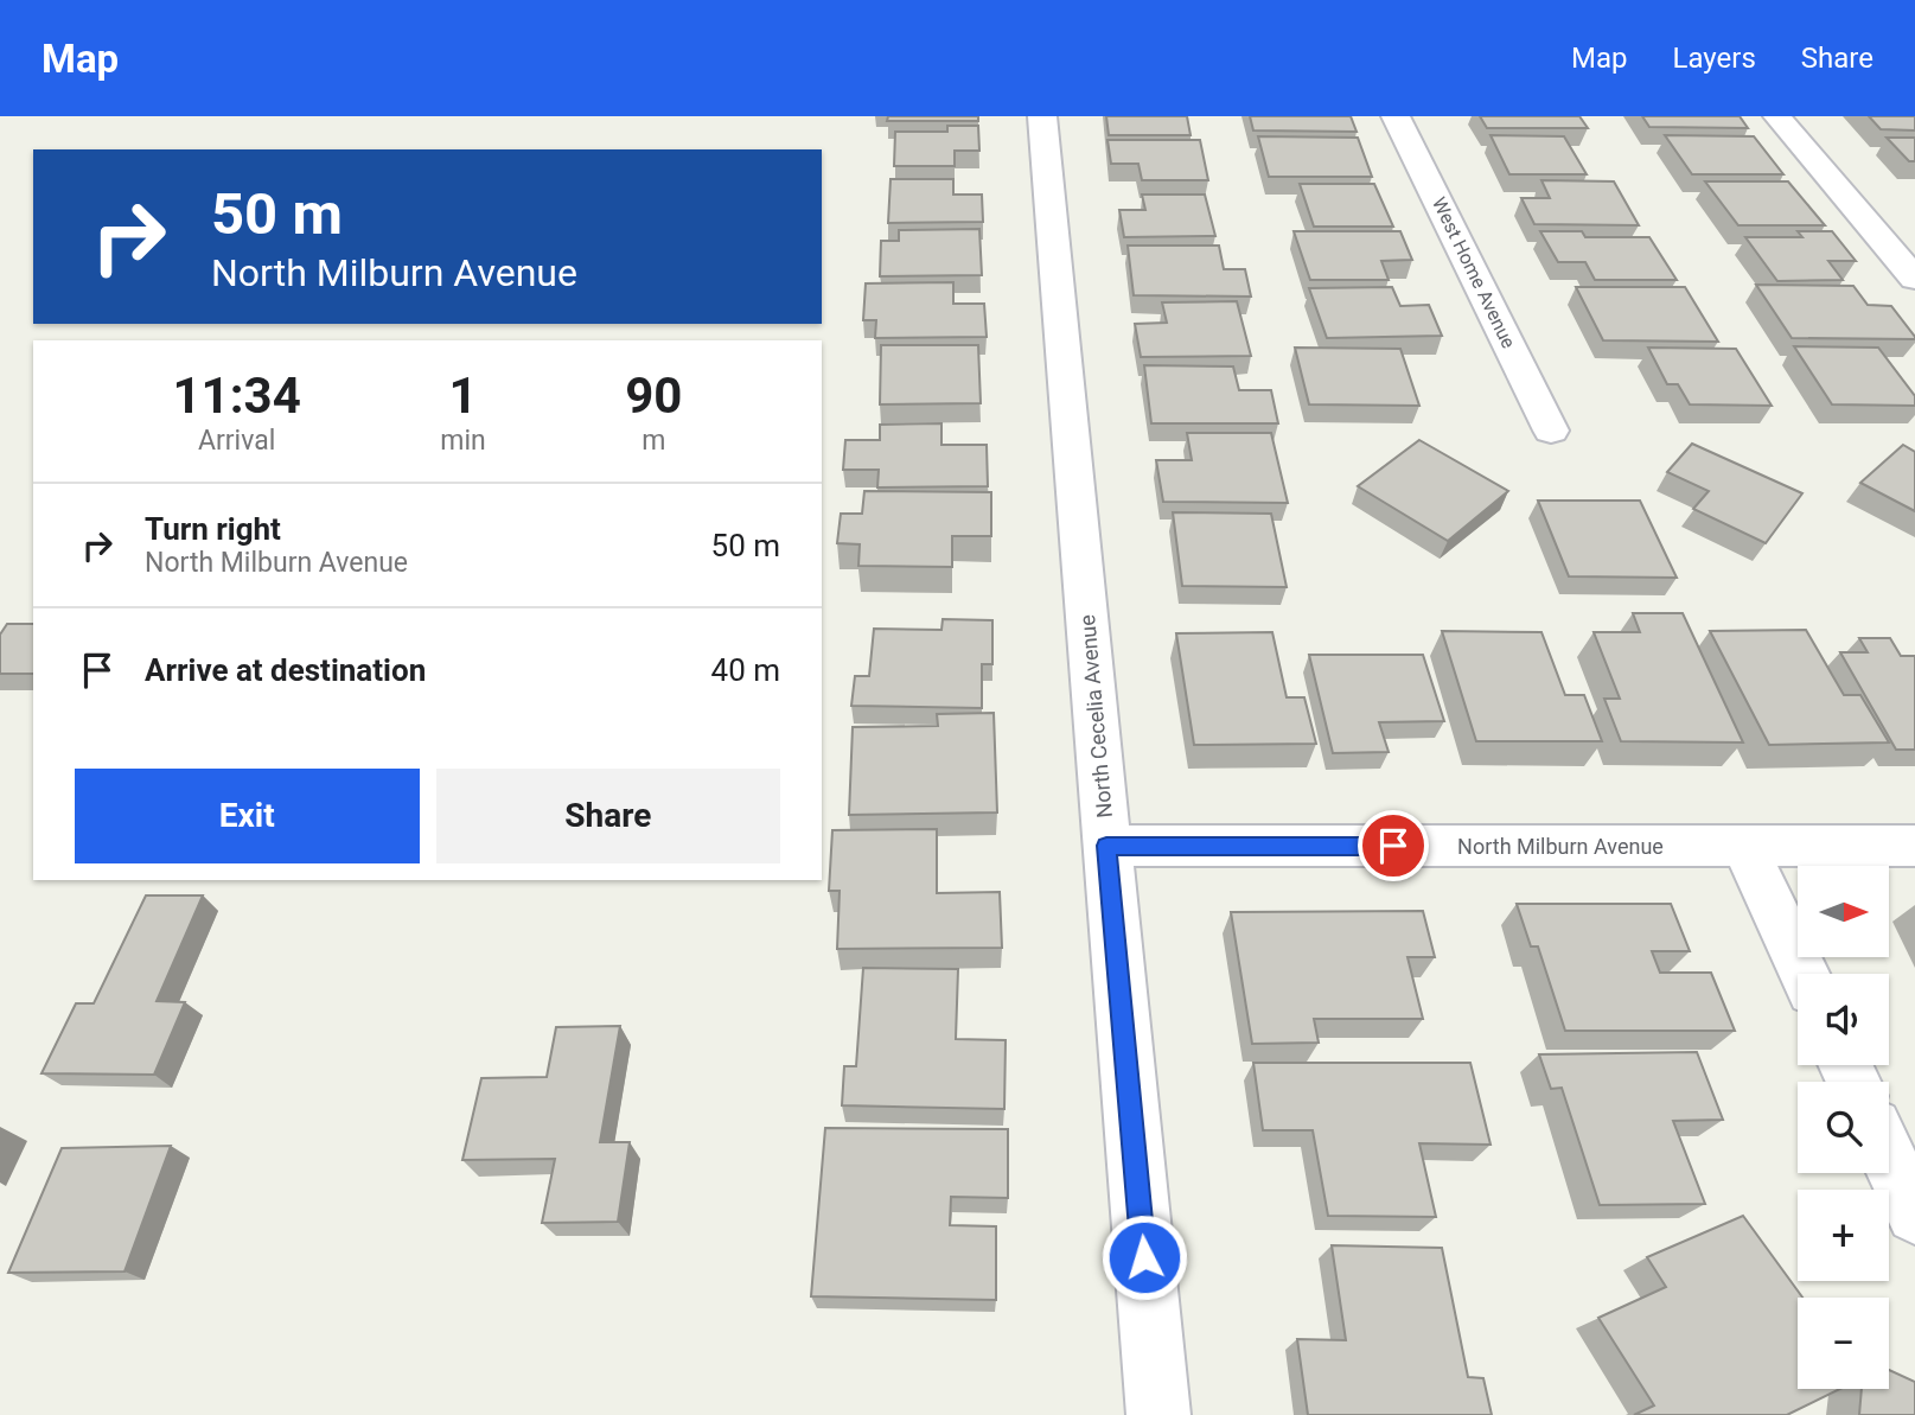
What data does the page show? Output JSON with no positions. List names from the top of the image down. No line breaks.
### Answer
{"streets":{"street":["West Home Avenue","North Cecelia Avenue","North Milburn Avenue"]},"crossings":[["North Cecelia Avenue","North Milburn Avenue"]],"north":"right","page":{"header":"Map","nav":["Map","Layers","Share"],"turn":["50 m","North Milburn Avenue"],"eta":["11:34","Arrival","1","min","90","m"],"list":[{"name":"Turn right","note":"North Milburn Avenue","value":"50 m"},{"name":"Arrive at destination","value":"40 m"}],"buttons":["Exit","Share"],"map_buttons":["+","−"]}}
